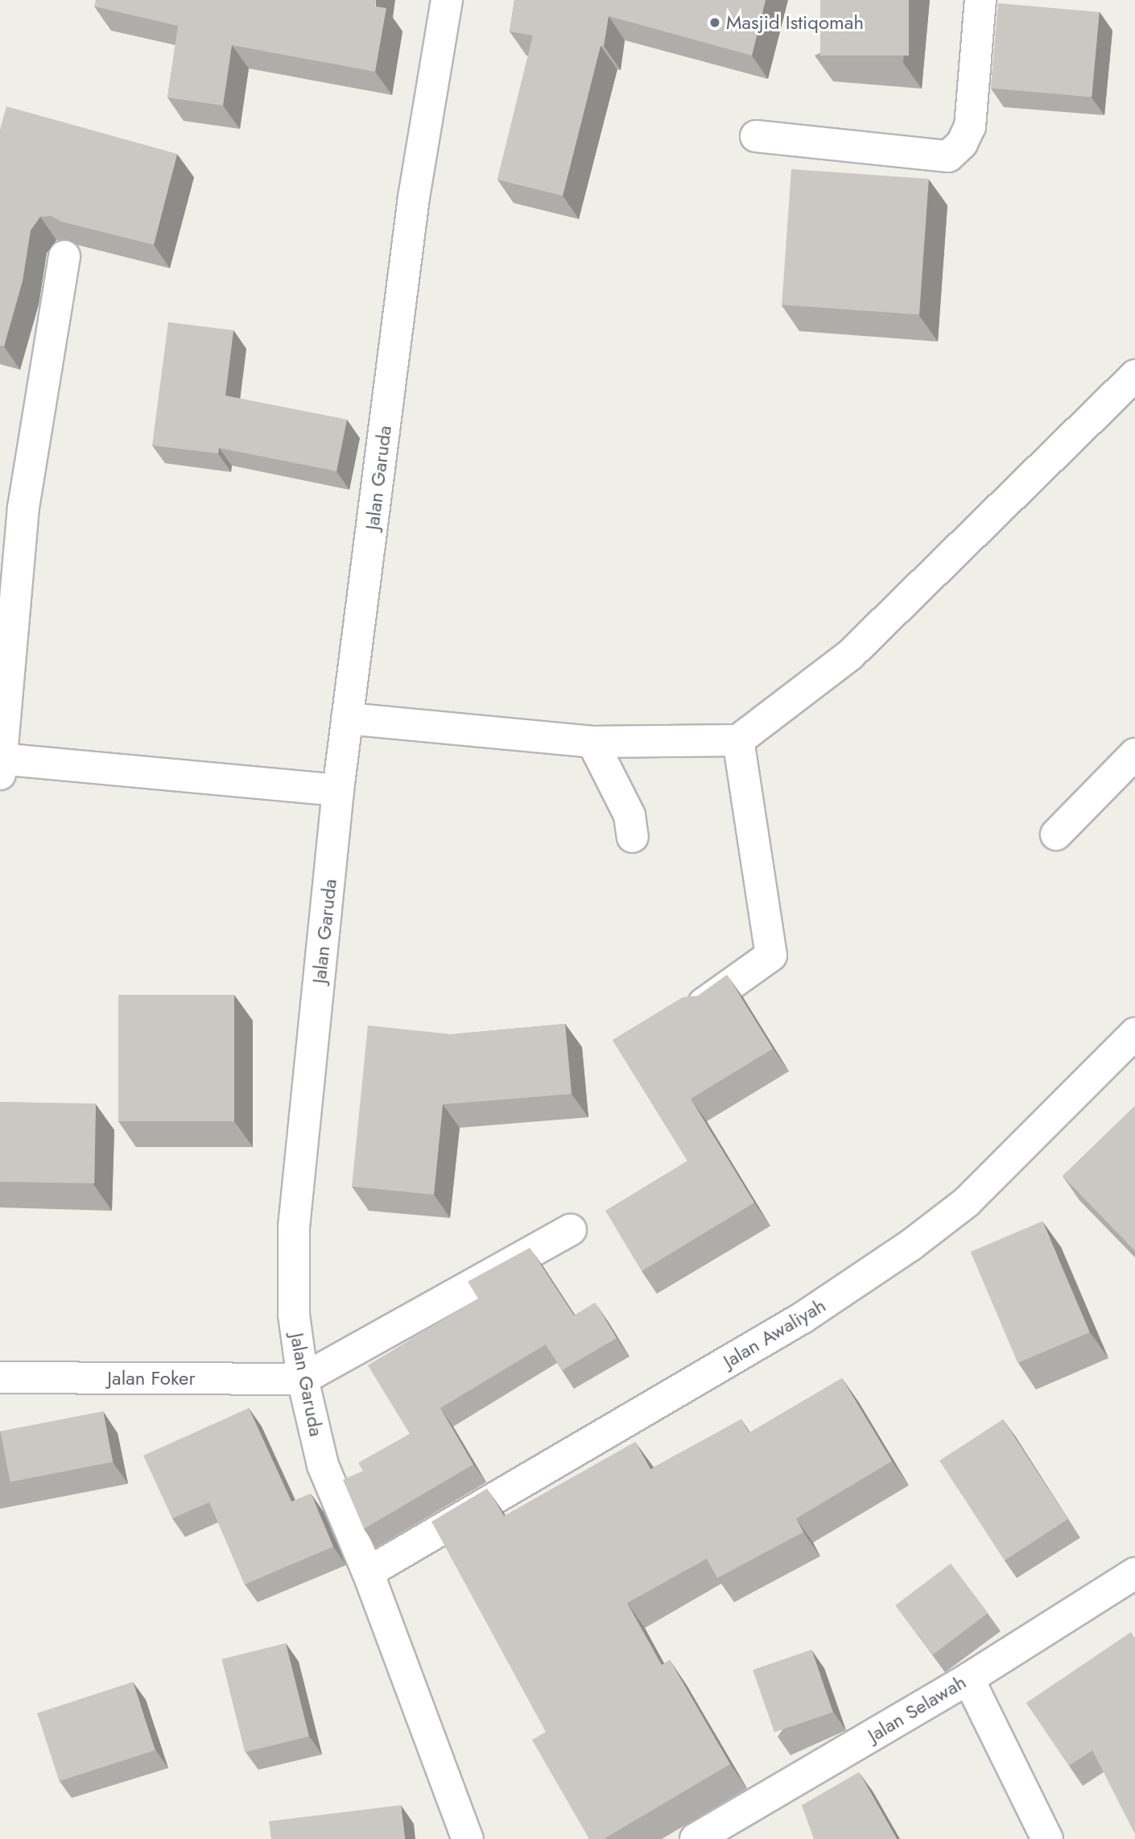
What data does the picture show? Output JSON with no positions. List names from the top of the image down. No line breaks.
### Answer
{"streets":{"street":["Jalan Garuda","Jalan Awaliyah","Jalan Foker","Jalan Selawah"]},"crossings":[["Jalan Garuda","Jalan Awaliyah"],["Jalan Garuda","Jalan Foker"]],"places":["Masjid Istiqomah"]}
